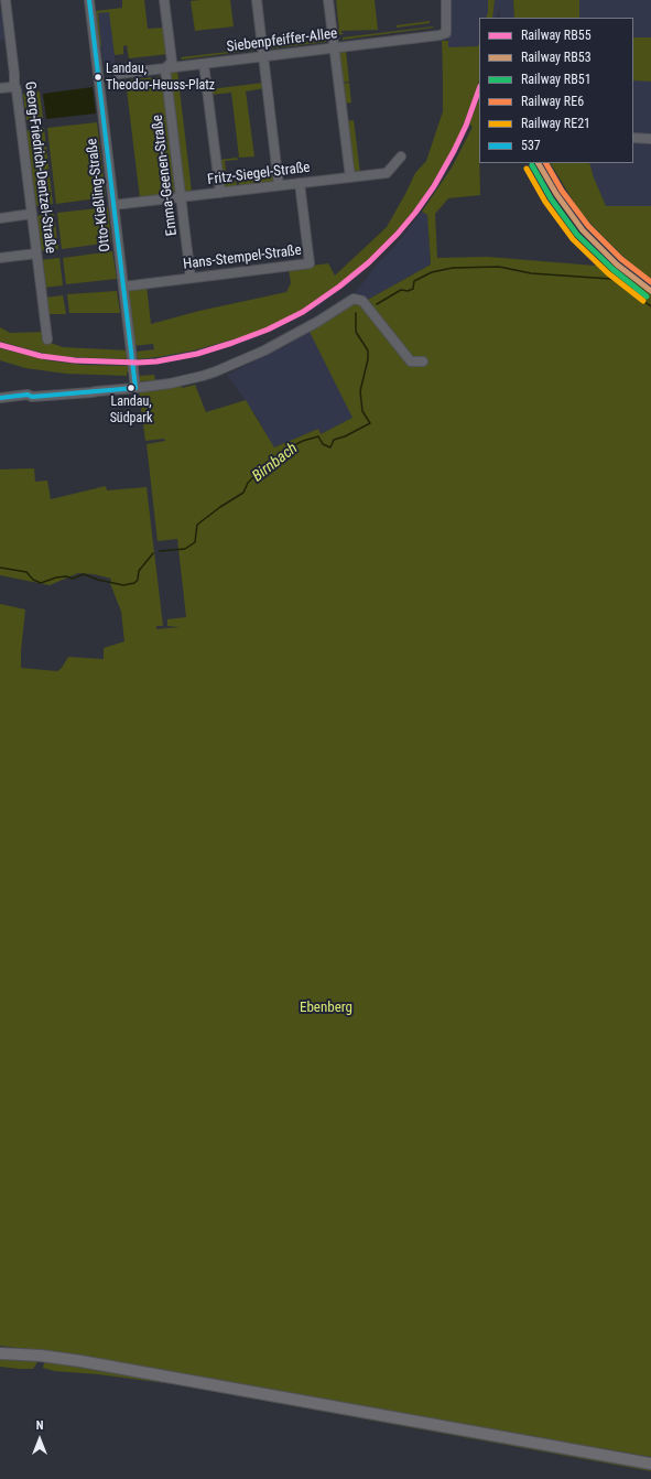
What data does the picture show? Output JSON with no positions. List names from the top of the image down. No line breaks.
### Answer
{"streets":{"street":["Siebenpfeiffer-Allee","Georg-Friedrich-Dentzel-Straße","Fritz-Siegel-Straße","Emma-Geenen-Straße","Otto-Kießling-Straße","Hans-Stempel-Straße"]},"crossings":[["Siebenpfeiffer-Allee","Emma-Geenen-Straße"],["Fritz-Siegel-Straße","Emma-Geenen-Straße"],["Fritz-Siegel-Straße","Otto-Kießling-Straße"],["Fritz-Siegel-Straße","Hans-Stempel-Straße"],["Emma-Geenen-Straße","Hans-Stempel-Straße"],["Otto-Kießling-Straße","Hans-Stempel-Straße"]],"water":["Birnbach"],"parks":["Ebenberg"],"places":["Landau, Theodor-Heuss-Platz","Landau, Südpark"],"lines":["transit line 537","rail line RB55","rail line RB53","rail line RE6","rail line RB51","rail line RE21"],"legend":["Railway RB55","Railway RB53","Railway RB51","Railway RE6","Railway RE21","537"],"north":"top"}
